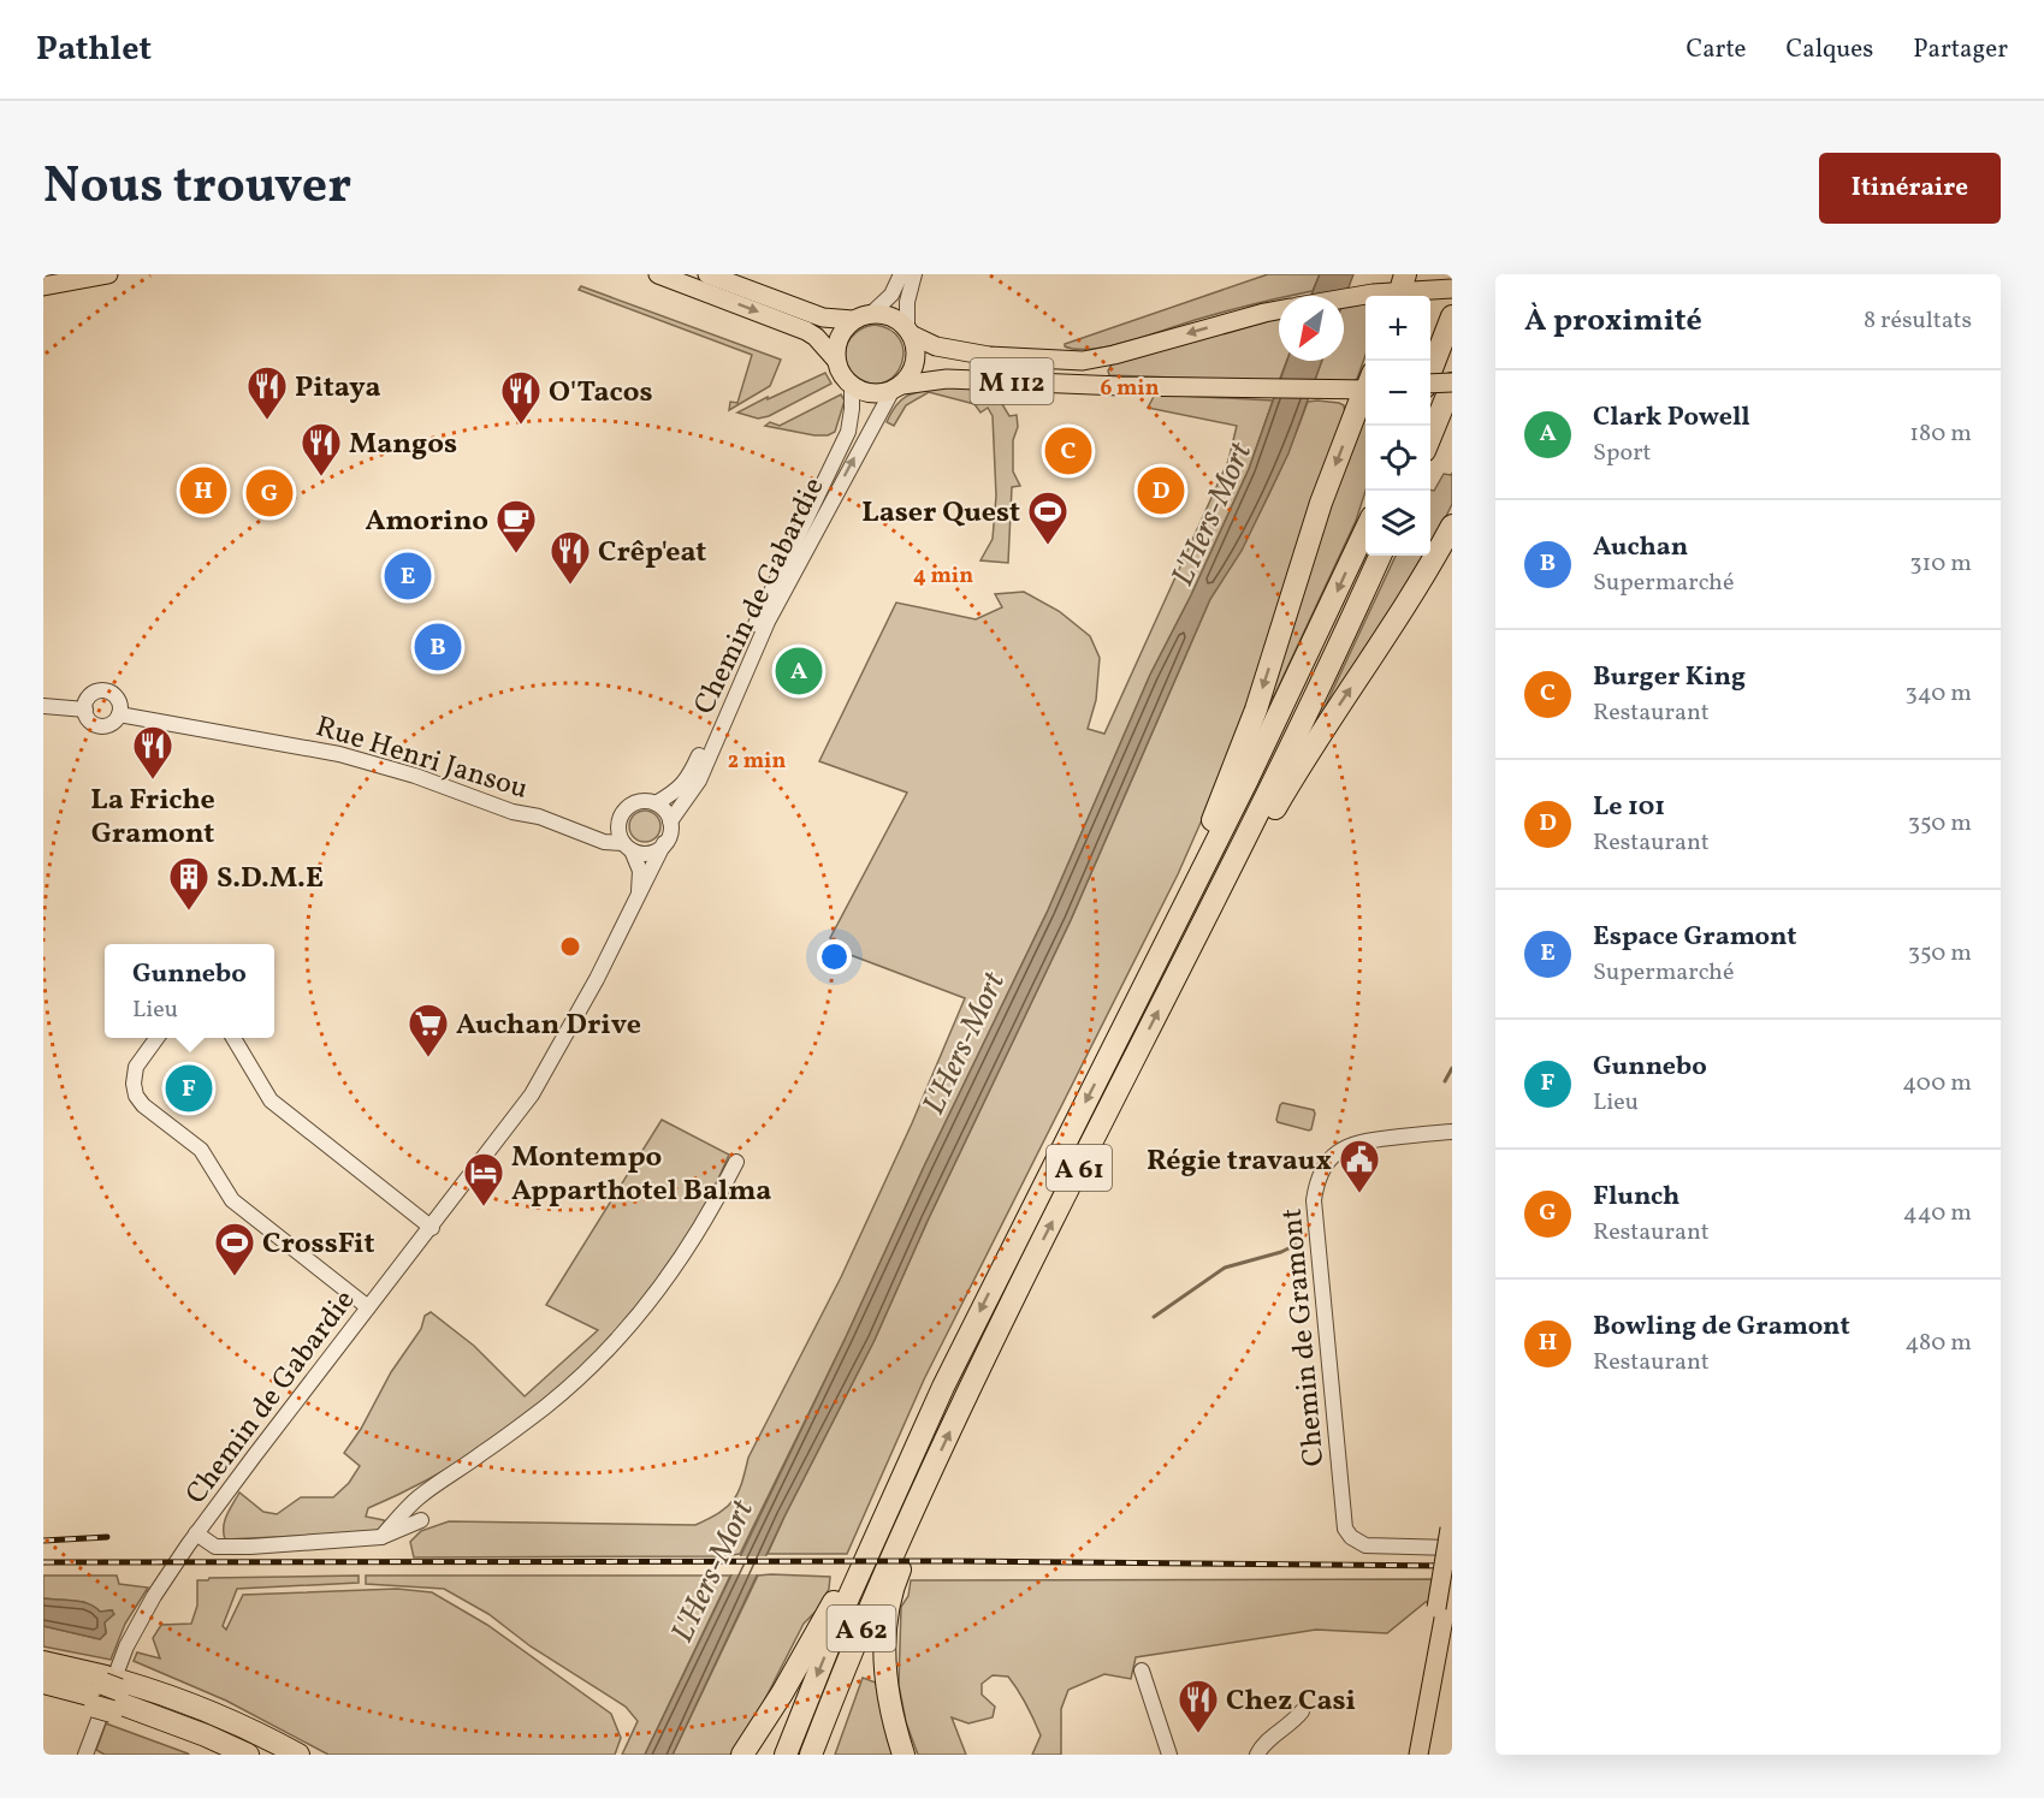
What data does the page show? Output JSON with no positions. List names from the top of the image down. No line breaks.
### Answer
{"streets":{"highway":["A 61","A 62"],"main road":["M 112"],"street":["Chemin de Gabardie","Rue Henri Jansou","Chemin de Gramont"]},"crossings":[["M 112","Chemin de Gabardie"],["Chemin de Gabardie","Rue Henri Jansou"],["A 61","A 62"]],"water":["L'Hers-Mort"],"places":{"restaurant":["Pitaya","O'Tacos","Mangos","Crêp'eat","La Friche Gramont","Chez Casi"],"sports":["Laser Quest","CrossFit"],"cafe":["Amorino"],"building":["S.D.M.E"],"supermarket":["Auchan Drive"],"public building":["Régie travaux"],"hotel":["Montempo Apparthotel Balma"]},"north":"bottom left","page":{"header":"Pathlet","nav":["Carte","Calques","Partager"],"title":"Nous trouver","buttons":"Itinéraire","heading":["À proximité","8 résultats"],"map_buttons":["+","−"],"list":[{"mark":"A","name":"Clark Powell","note":"Sport","value":"180 m"},{"mark":"B","name":"Auchan","note":"Supermarché","value":"310 m"},{"mark":"C","name":"Burger King","note":"Restaurant","value":"340 m"},{"mark":"D","name":"Le 101","note":"Restaurant","value":"350 m"},{"mark":"E","name":"Espace Gramont","note":"Supermarché","value":"350 m"},{"mark":"F","name":"Gunnebo","note":"Lieu","value":"400 m"},{"mark":"G","name":"Flunch","note":"Restaurant","value":"440 m"},{"mark":"H","name":"Bowling de Gramont","note":"Restaurant","value":"480 m"}],"pins":["C","D","H","G","E","B","A","F"],"popup":["Gunnebo","Lieu"]},"rings":["6 min","4 min","2 min"]}
